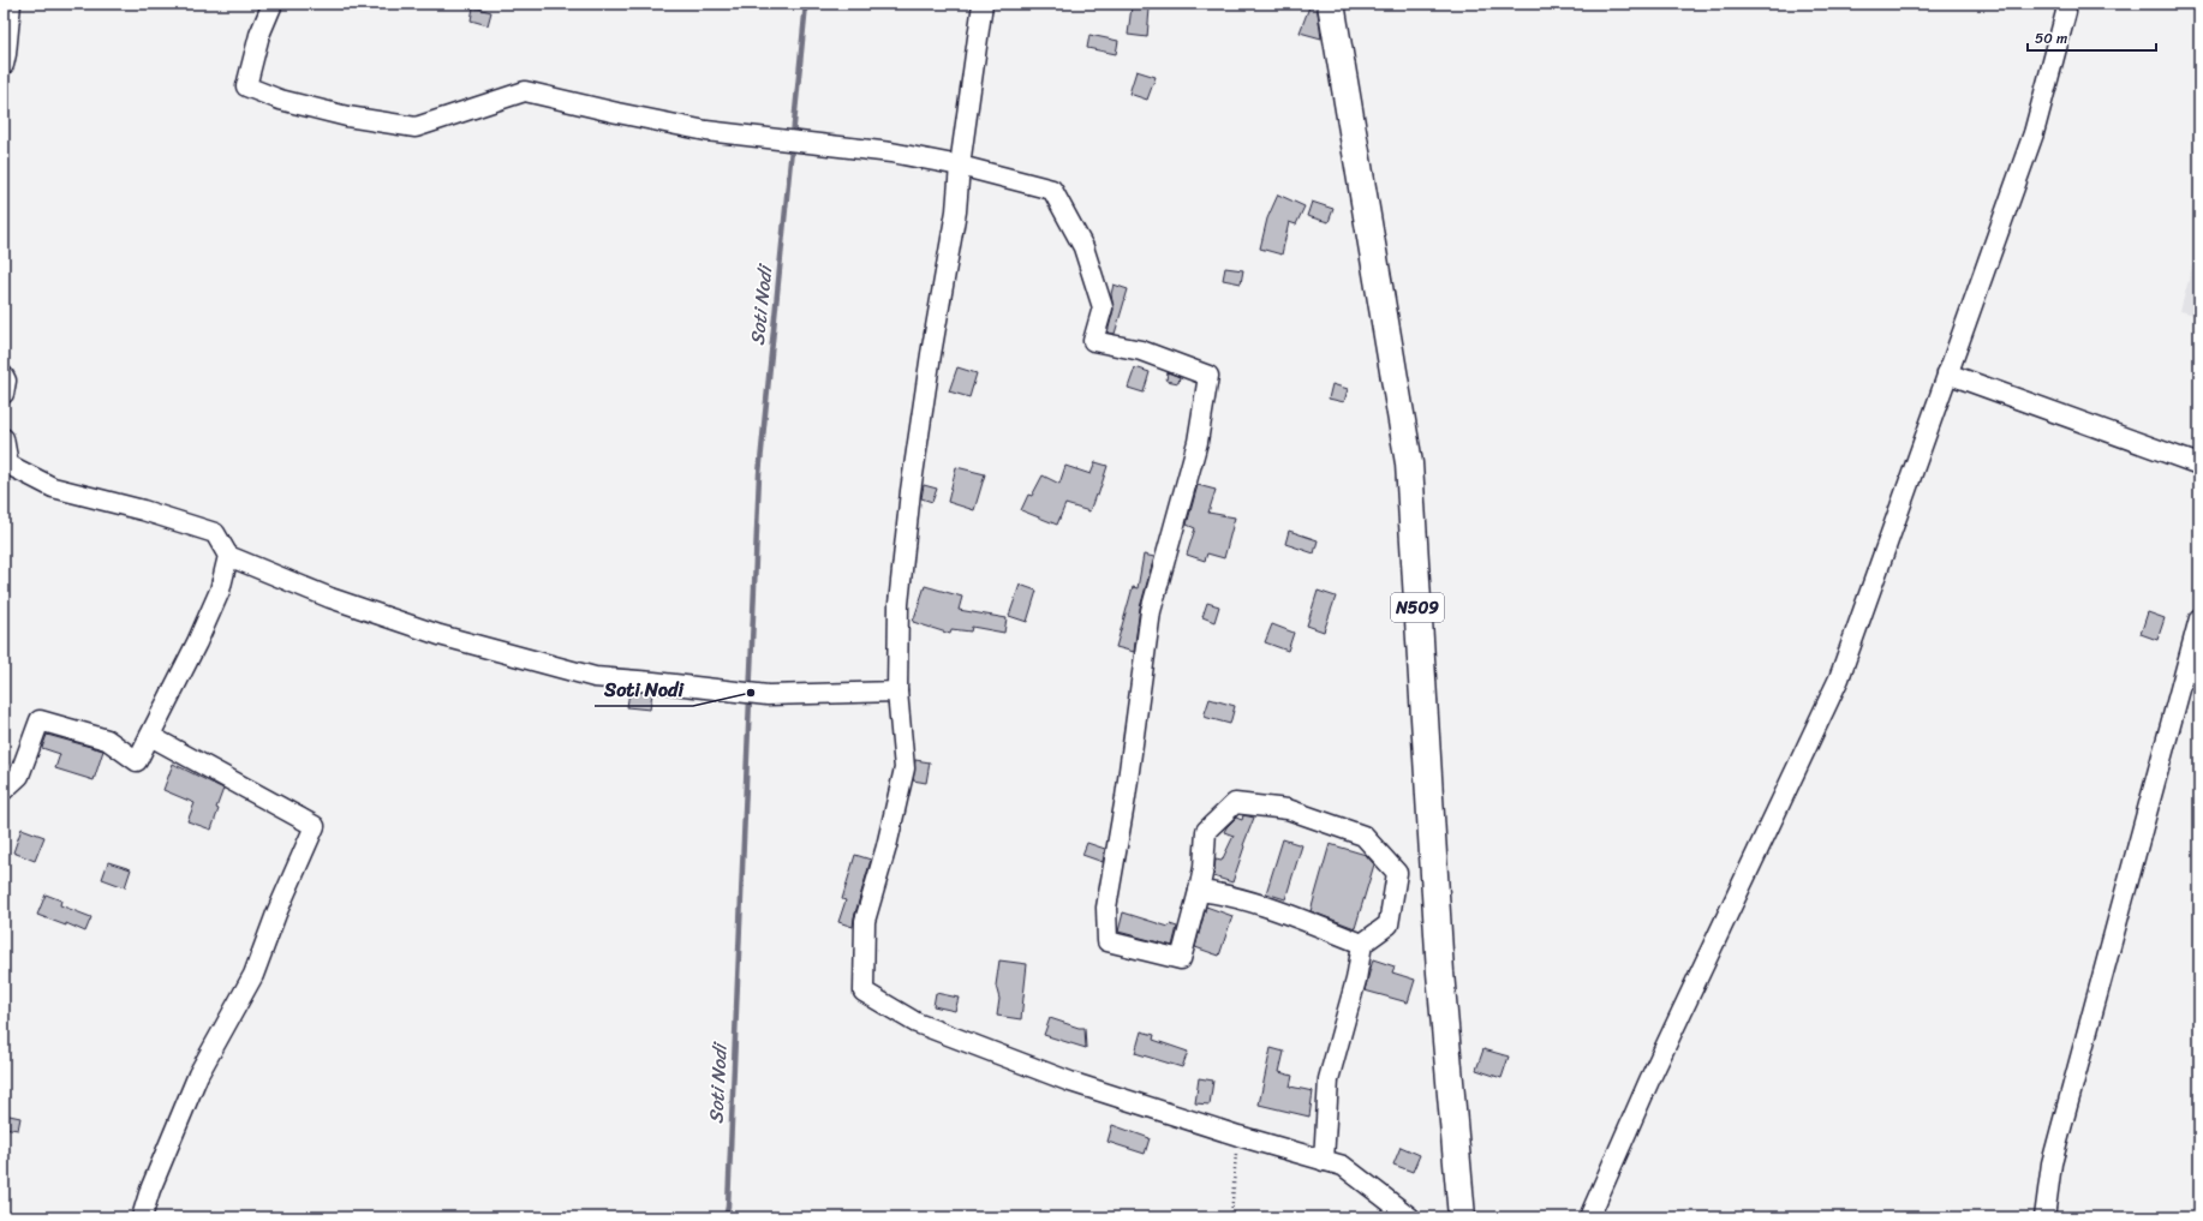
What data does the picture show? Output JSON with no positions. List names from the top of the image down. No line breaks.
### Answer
{"streets":{"highway":["N509"]},"water":["Soti Nodi"],"places":["Soti Nodi"],"scale_bar":"50 m"}
